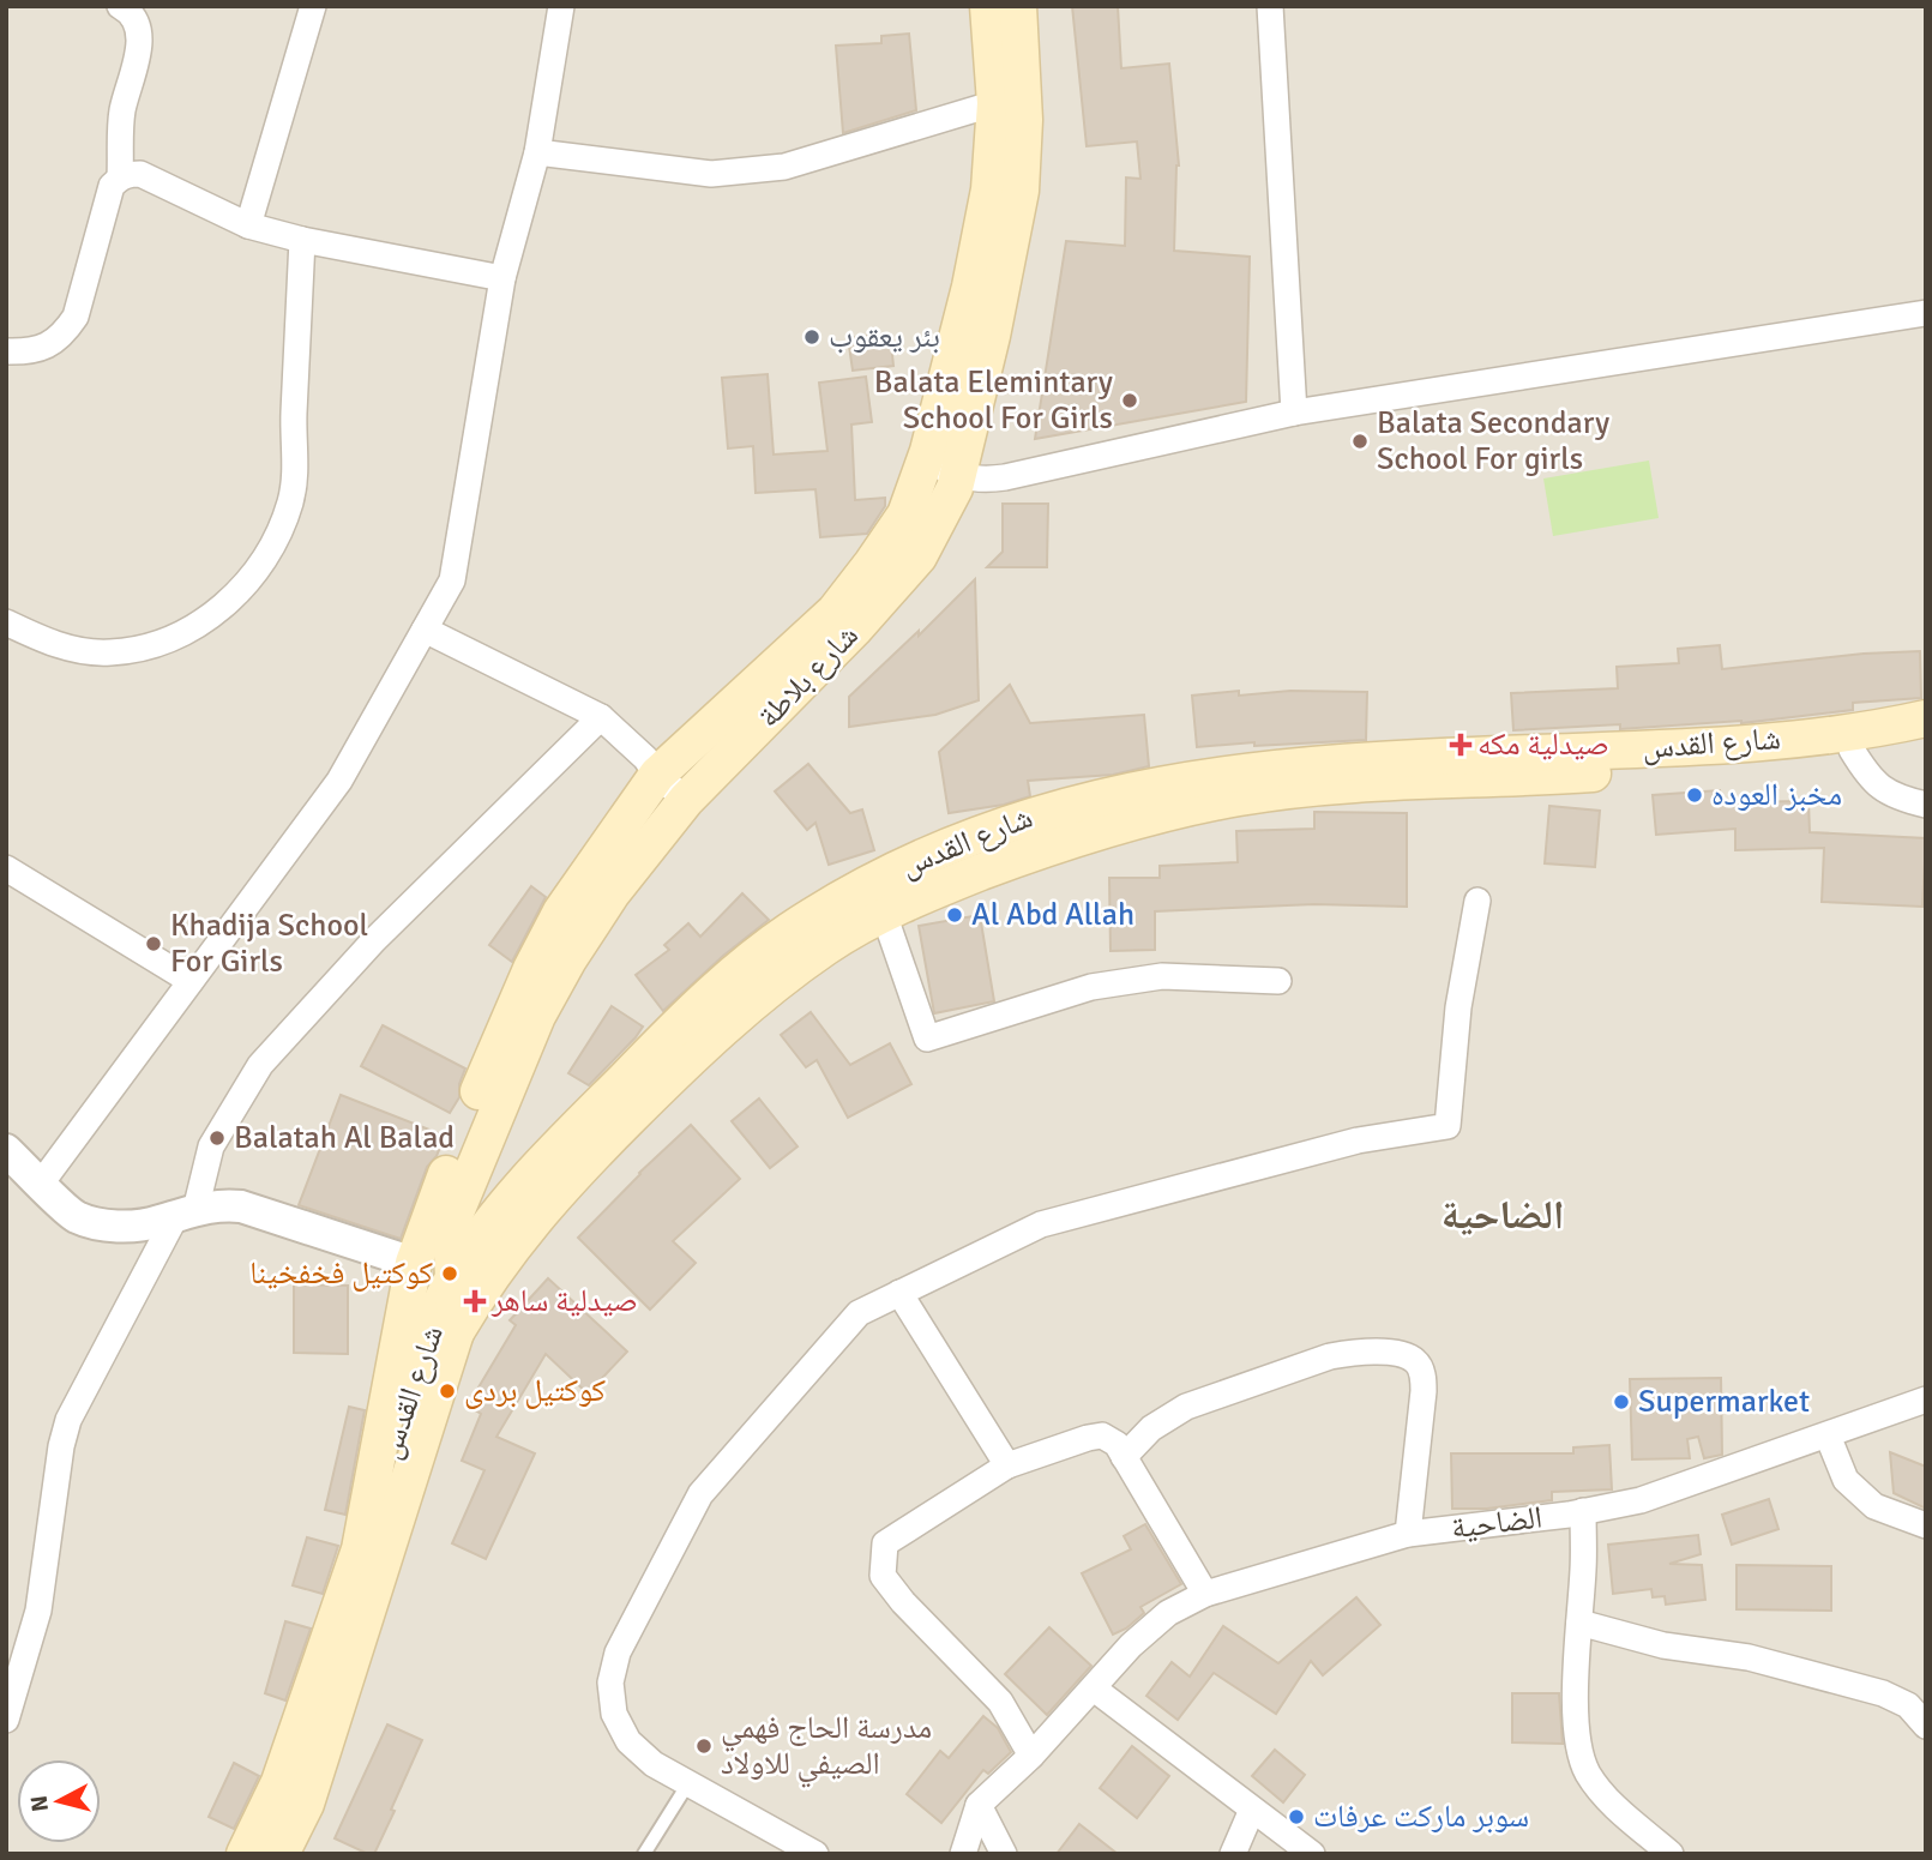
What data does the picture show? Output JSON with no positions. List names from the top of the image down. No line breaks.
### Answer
{"streets":{"main road":["شارع بلاطة","شارع القدس"],"street":["الضاحية"]},"crossings":[["شارع بلاطة","شارع القدس"]],"districts":["الضاحية"],"places":{"other":["بئر يعقوب","Balata Elemintary School For Girls","Balata Secondary School For girls","مخبز العوده","Al Abd Allah","Khadija School For Girls","Balatah Al Balad","كوكتيل فخفخينا","كوكتيل بردى","Supermarket","مدرسة الحاج فهمي الصيفي للاولاد","سوبر ماركت عرفات"],"health":["صيدلية مكه","صيدلية ساهر"]},"north":"left"}
